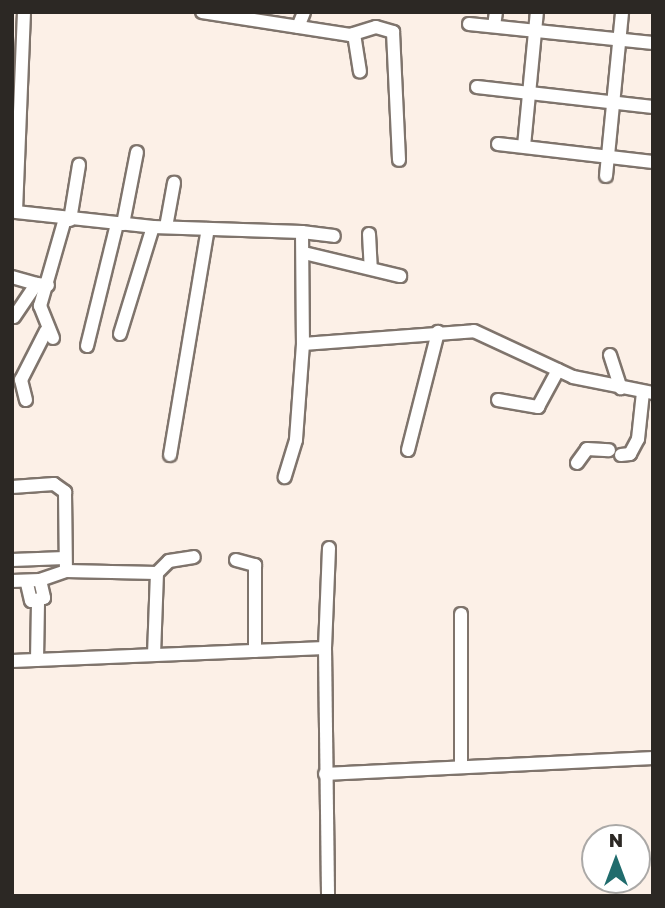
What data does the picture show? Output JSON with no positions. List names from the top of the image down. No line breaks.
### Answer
{"north":"top"}
